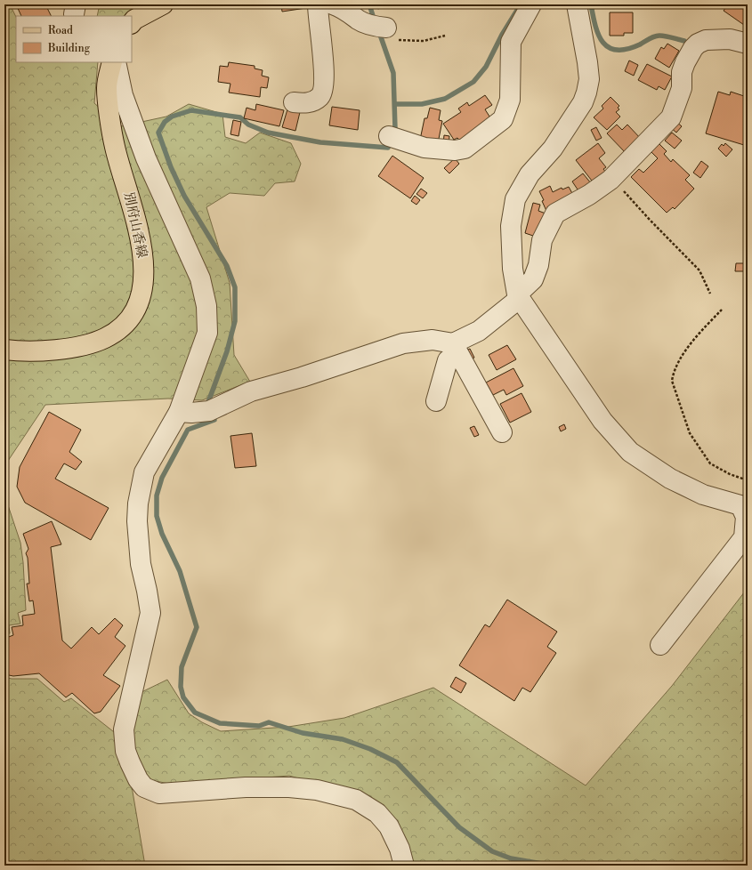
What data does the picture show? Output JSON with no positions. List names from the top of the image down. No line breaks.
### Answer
{"streets":{"main road":["別府山香線"]},"legend":["Road","Building"]}
